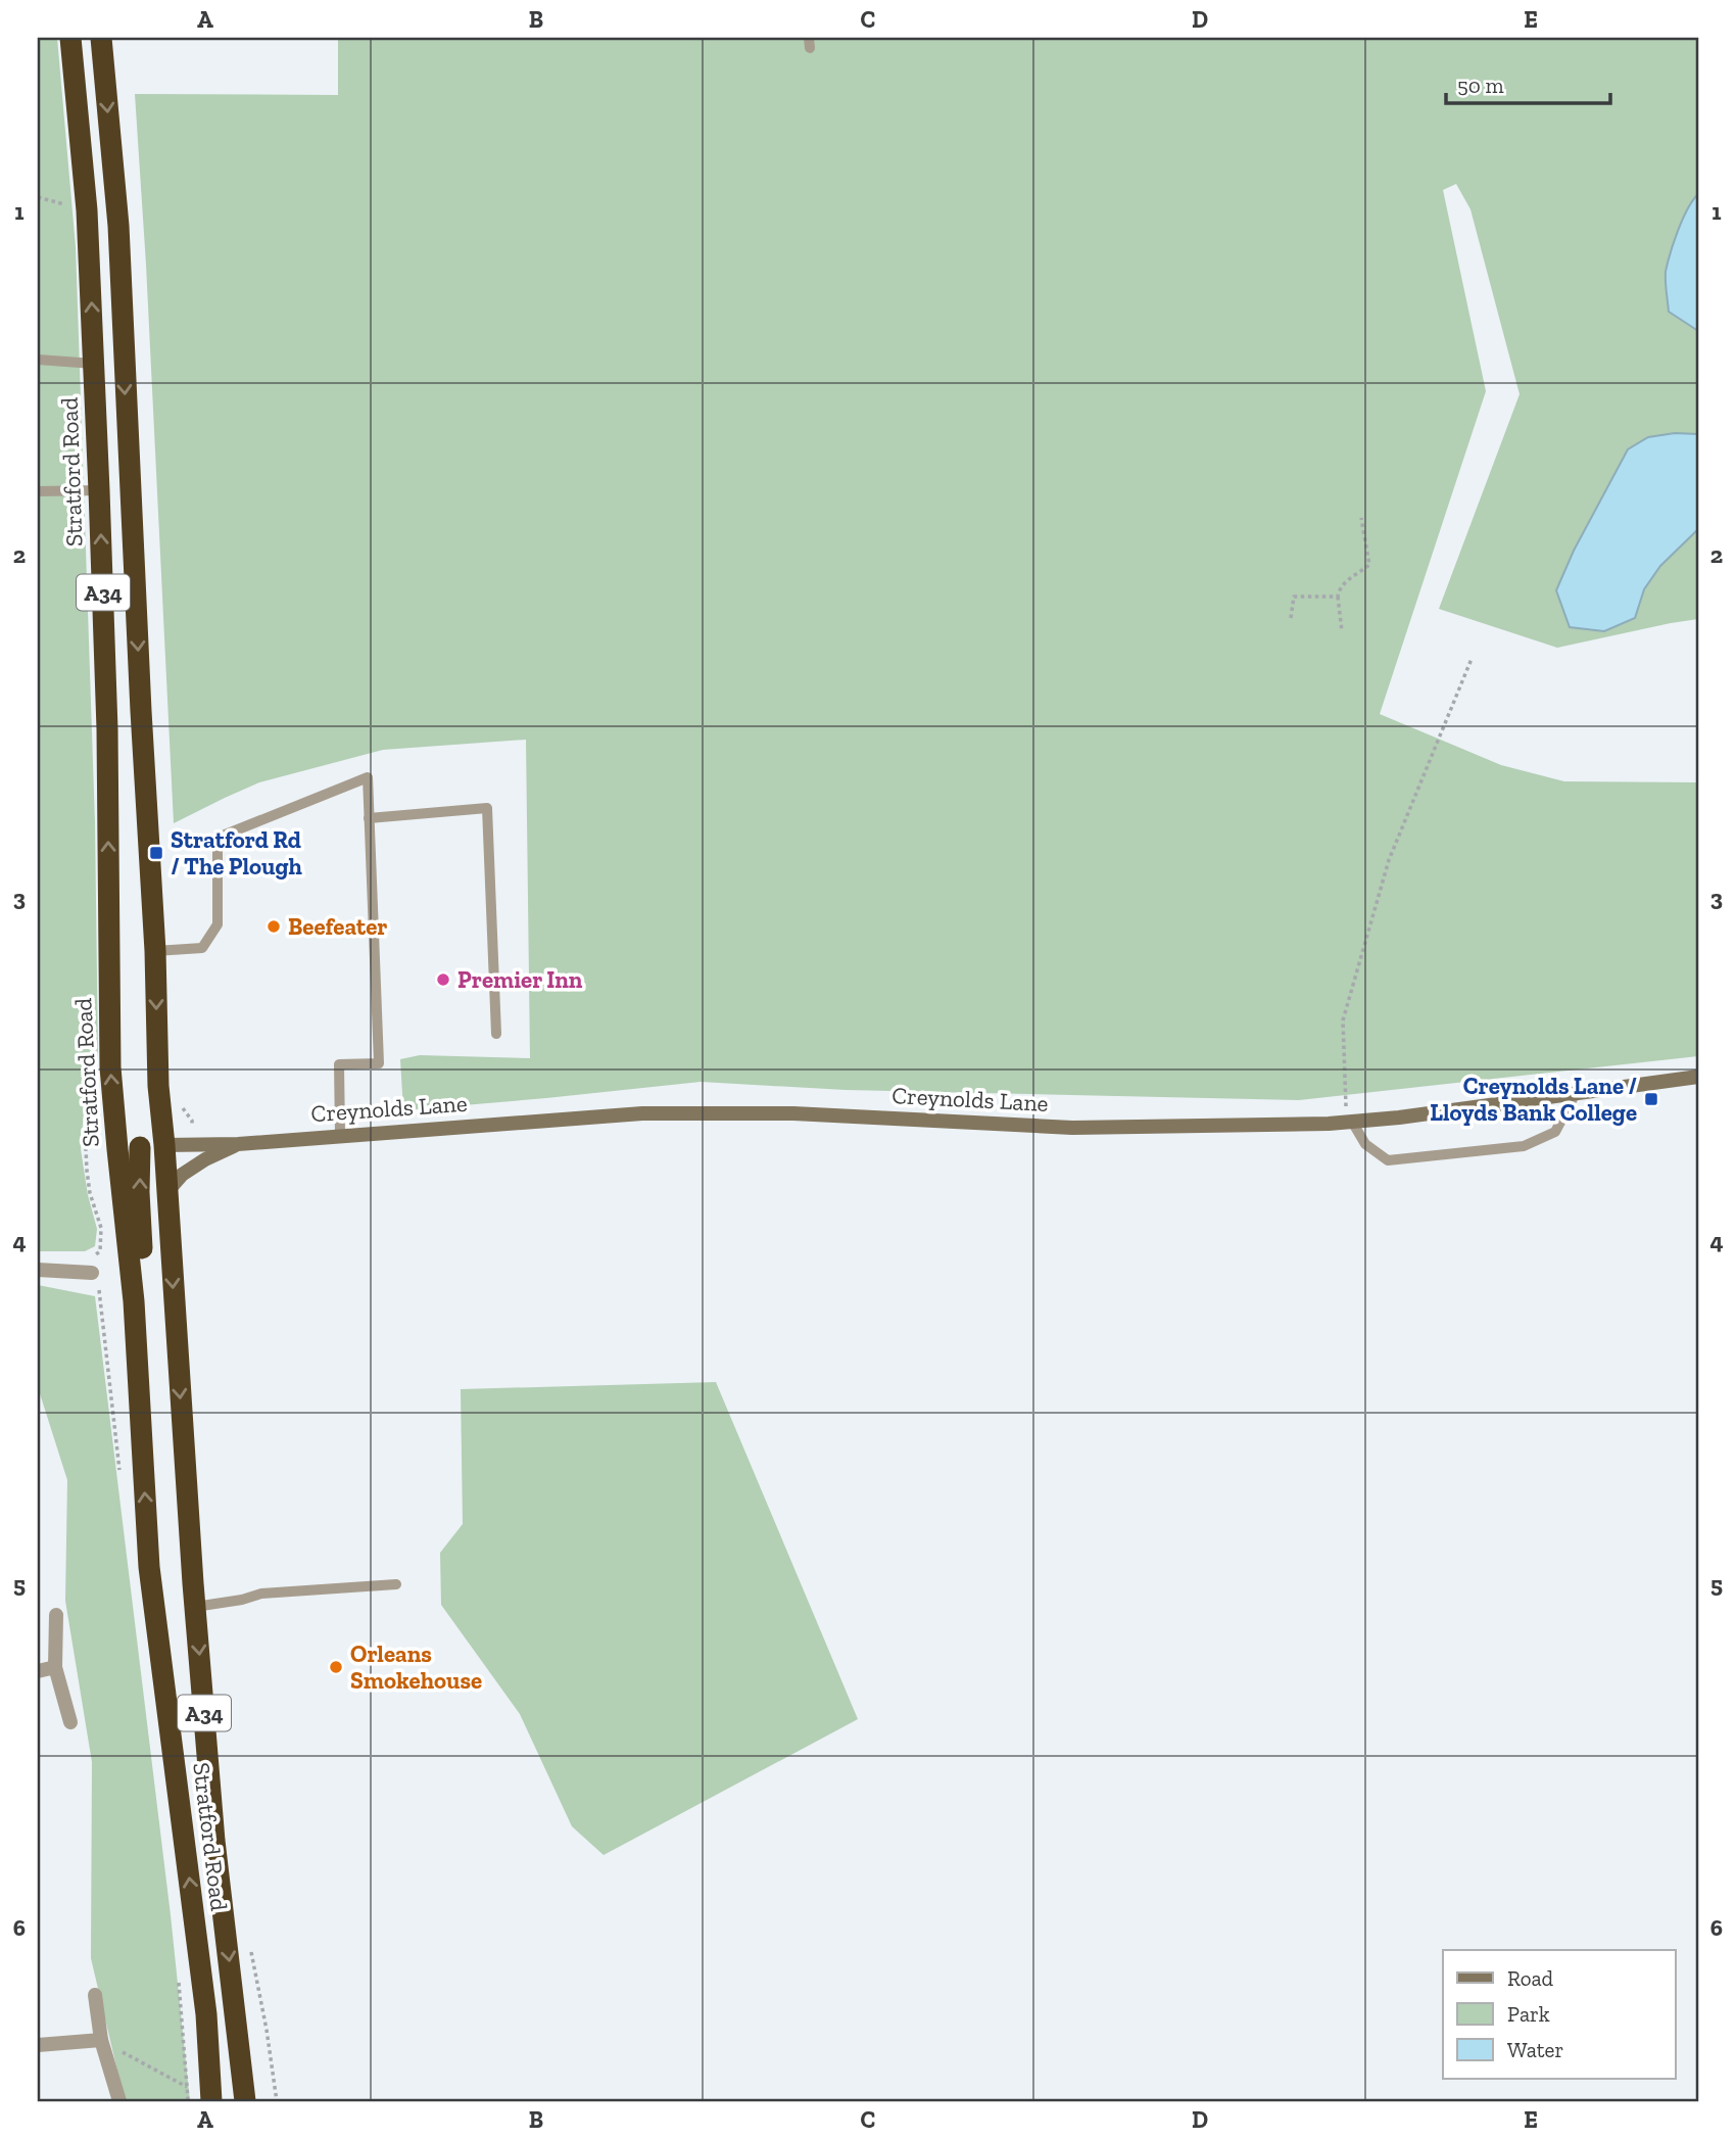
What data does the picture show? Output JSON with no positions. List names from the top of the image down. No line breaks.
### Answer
{"streets":{"highway":["Stratford Road","A34"],"street":["Creynolds Lane"]},"crossings":[["Stratford Road","Creynolds Lane"]],"places":{"transit":["Stratford Rd / The Plough","Creynolds Lane / Lloyds Bank College"],"other":["Beefeater","Premier Inn","Orleans Smokehouse"]},"legend":["Road","Park","Water"],"scale_bar":"50 m","grid":{"columns":["A","B","C","D","E"],"rows":["1","2","3","4","5","6"]}}
